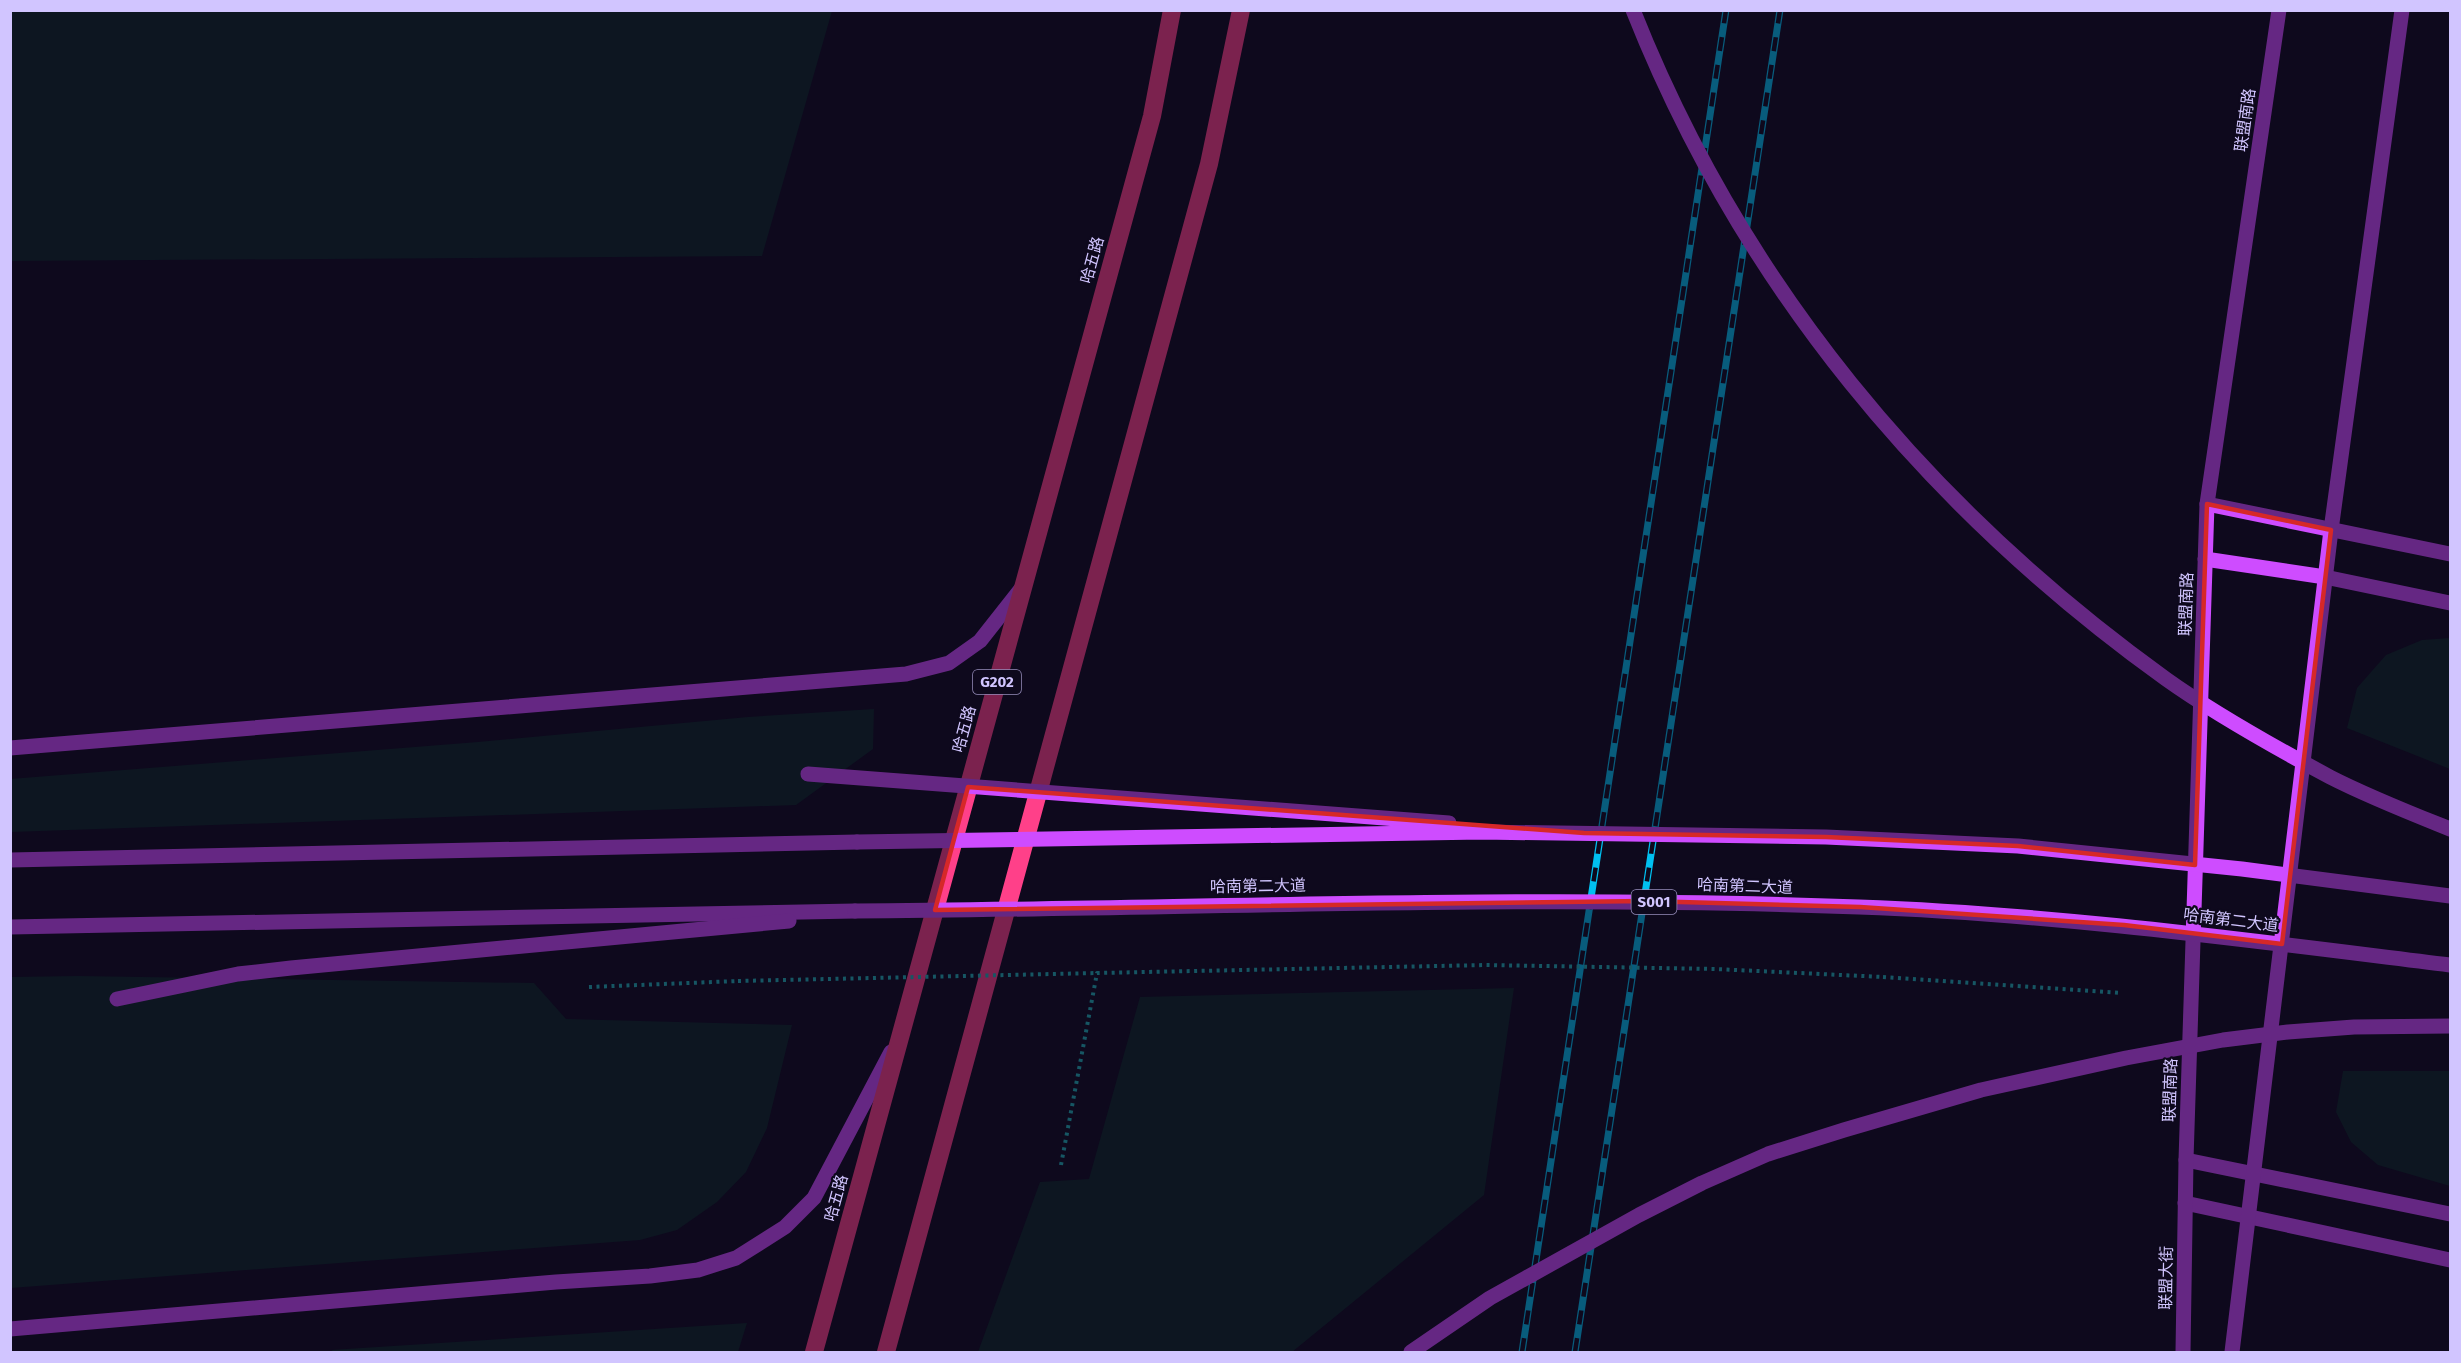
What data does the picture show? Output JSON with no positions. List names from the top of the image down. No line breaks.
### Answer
{"streets":{"highway":["哈五路","G202"],"main road":["联盟南路","哈南第二大道","S001","联盟大街"]},"crossings":[["联盟南路","联盟大街"]]}
